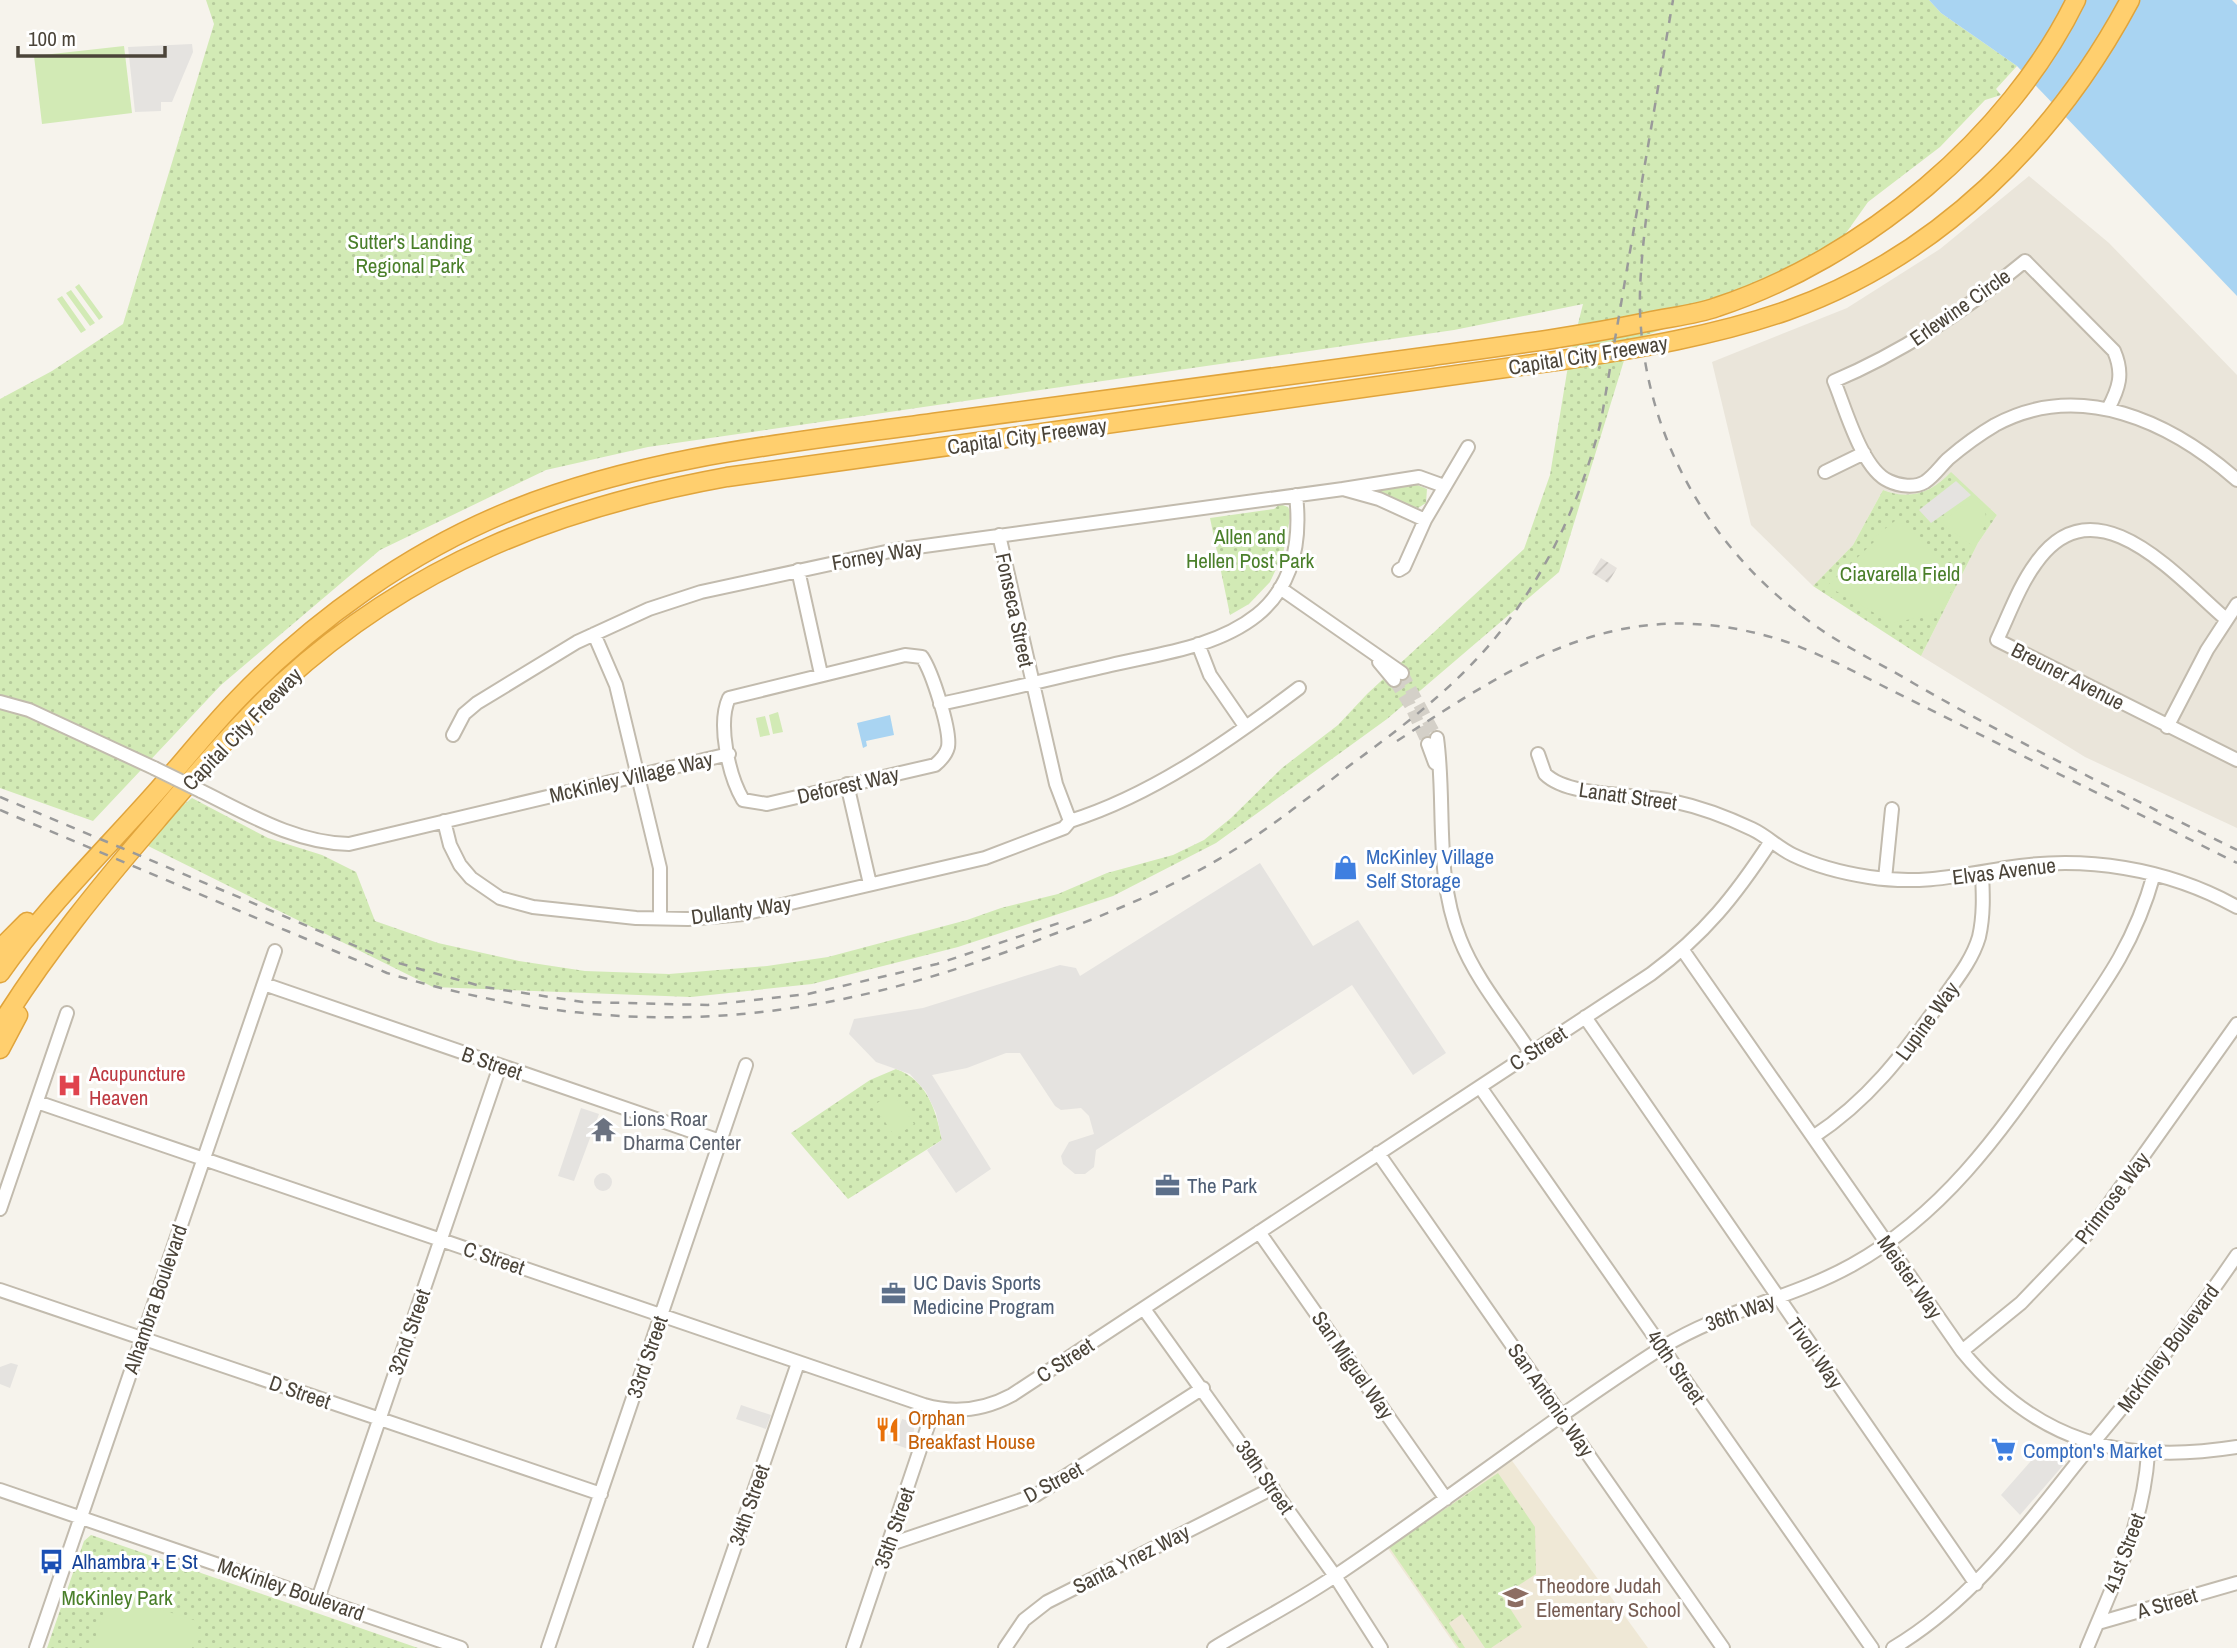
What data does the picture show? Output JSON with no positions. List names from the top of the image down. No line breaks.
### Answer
{"streets":{"highway":["Capital City Freeway"],"street":["Erlewine Circle","Forney Way","Fonseca Street","Breuner Avenue","McKinley Village Way","Deforest Way","Lanatt Street","Elvas Avenue","Dullanty Way","Lupine Way","C Street","B Street","Primrose Way","Meister Way","Alhambra Boulevard","36th Way","32nd Street","McKinley Boulevard","Tivoli Way","33rd Street","San Miguel Way","40th Street","D Street","San Antonio Way","39th Street","34th Street","35th Street","41st Street","Santa Ynez Way","A Street"]},"crossings":[["Forney Way","Fonseca Street"],["McKinley Village Way","Deforest Way"],["McKinley Village Way","Dullanty Way"],["Lanatt Street","Elvas Avenue"],["Lanatt Street","C Street"],["Elvas Avenue","Lupine Way"],["Elvas Avenue","C Street"],["Elvas Avenue","36th Way"],["Lupine Way","Meister Way"],["C Street","Meister Way"],["C Street","Alhambra Boulevard"],["C Street","32nd Street"],["C Street","Tivoli Way"],["C Street","33rd Street"],["C Street","San Miguel Way"],["C Street","40th Street"],["C Street","San Antonio Way"],["C Street","39th Street"],["C Street","34th Street"],["C Street","35th Street"],["B Street","Alhambra Boulevard"],["B Street","32nd Street"],["B Street","33rd Street"],["Primrose Way","Meister Way"],["Meister Way","36th Way"],["Meister Way","McKinley Boulevard"],["Meister Way","41st Street"],["Alhambra Boulevard","McKinley Boulevard"],["Alhambra Boulevard","D Street"],["36th Way","Tivoli Way"],["36th Way","San Miguel Way"],["36th Way","40th Street"],["36th Way","San Antonio Way"],["36th Way","39th Street"],["32nd Street","McKinley Boulevard"],["32nd Street","D Street"],["McKinley Boulevard","Tivoli Way"],["33rd Street","D Street"],["D Street","39th Street"],["D Street","35th Street"],["39th Street","Santa Ynez Way"],["41st Street","A Street"]],"parks":["Sutter's Landing Regional Park","Allen and Hellen Post Park","Ciavarella Field","McKinley Park"],"places":{"shop":["McKinley Village Self Storage"],"hospital":["Acupuncture Heaven"],"temple":["Lions Roar Dharma Center"],"office":["The Park","UC Davis Sports Medicine Program"],"restaurant":["Orphan Breakfast House"],"supermarket":["Compton's Market"],"bus stop":["Alhambra + E St"],"school or university":["Theodore Judah Elementary School"]},"scale_bar":"100 m"}
